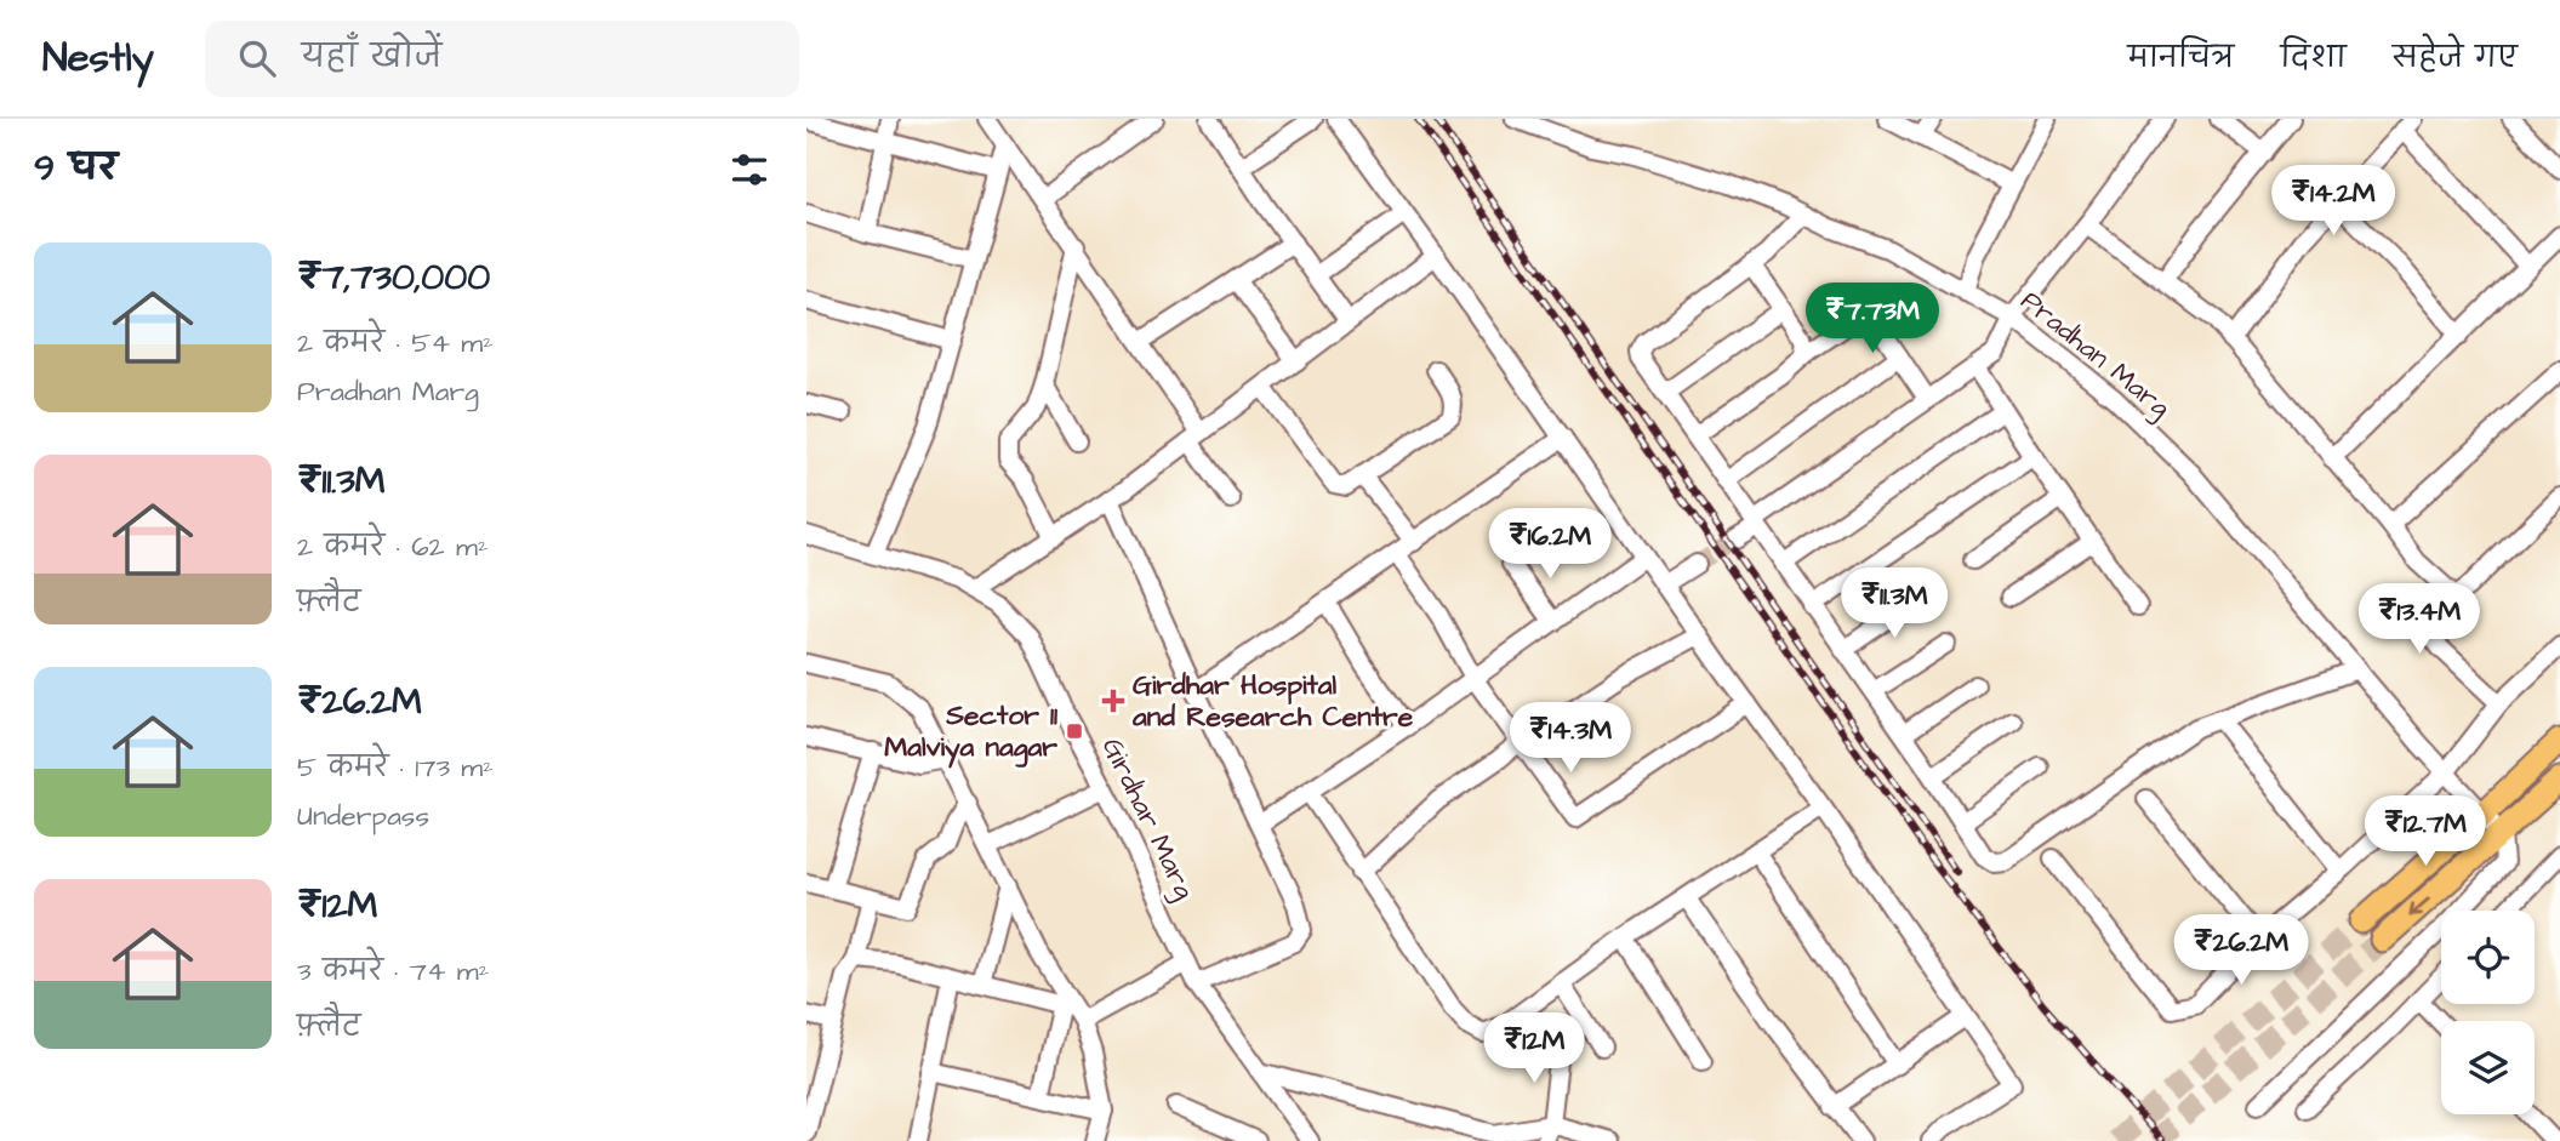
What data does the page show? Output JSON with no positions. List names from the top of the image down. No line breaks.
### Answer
{"streets":{"street":["Pradhan Marg","Girdhar Marg"]},"places":{"health":["Girdhar Hospital and Research Centre"],"transit":["Sector 11 Malviya nagar"]},"page":{"header":"Nestly","search":"यहाँ खोजें","nav":["मानचित्र","दिशा","सहेजे गए"],"heading":"9 घर","price":["₹14.2M","₹7.73M","₹16.2M","₹11.3M","₹13.4M","₹14.3M","₹12.7M","₹26.2M","₹12M"],"list":[{"name":"₹7,730,000","note":"2 कमरे · 54 m² · Pradhan Marg"},{"name":"₹11.3M","note":"2 कमरे · 62 m² · फ़्लैट"},{"name":"₹26.2M","note":"5 कमरे · 173 m² · Underpass"},{"name":"₹12M","note":"3 कमरे · 74 m² · फ़्लैट"}]}}
